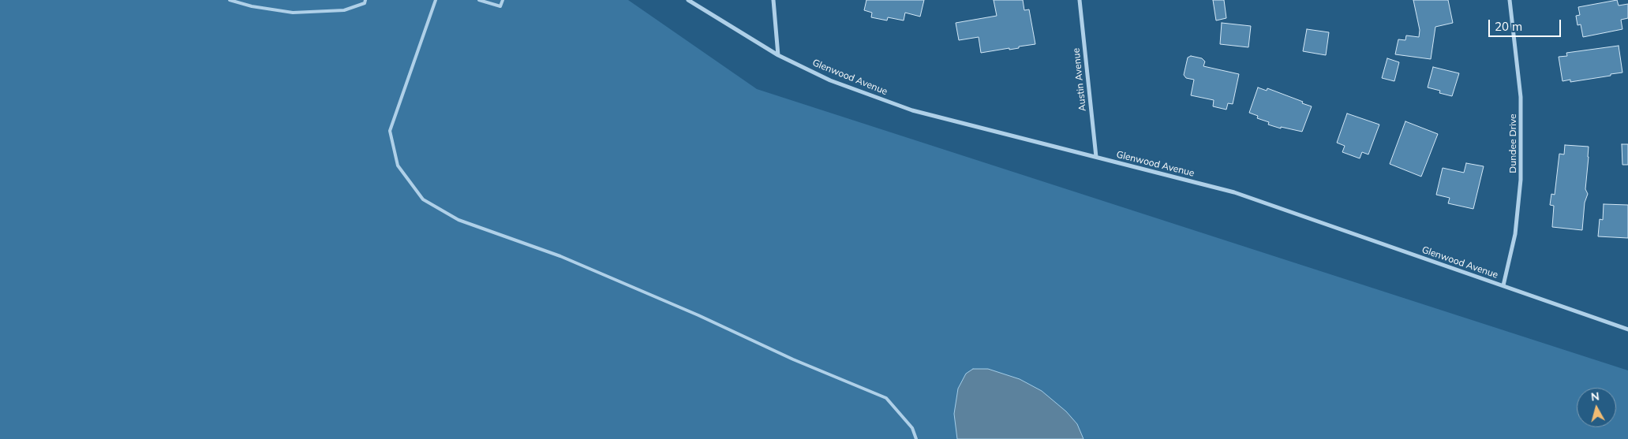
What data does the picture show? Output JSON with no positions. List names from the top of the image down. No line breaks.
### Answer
{"streets":{"street":["Glenwood Avenue","Austin Avenue","Dundee Drive"]},"crossings":[["Glenwood Avenue","Austin Avenue"],["Glenwood Avenue","Dundee Drive"]],"scale_bar":"20 m","north":"top"}
